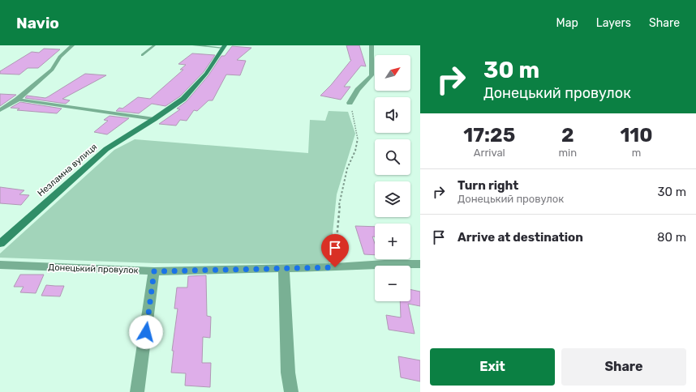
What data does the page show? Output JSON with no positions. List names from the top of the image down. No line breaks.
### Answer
{"streets":{"street":["Незламна вулиця","Донецький провулок"]},"north":"top right","page":{"header":"Navio","nav":["Map","Layers","Share"],"turn":["30 m","Донецький провулок"],"map_buttons":["+","−"],"eta":["17:25","Arrival","2","min","110","m"],"list":[{"name":"Turn right","note":"Донецький провулок","value":"30 m"},{"name":"Arrive at destination","value":"80 m"}],"buttons":["Exit","Share"]}}
